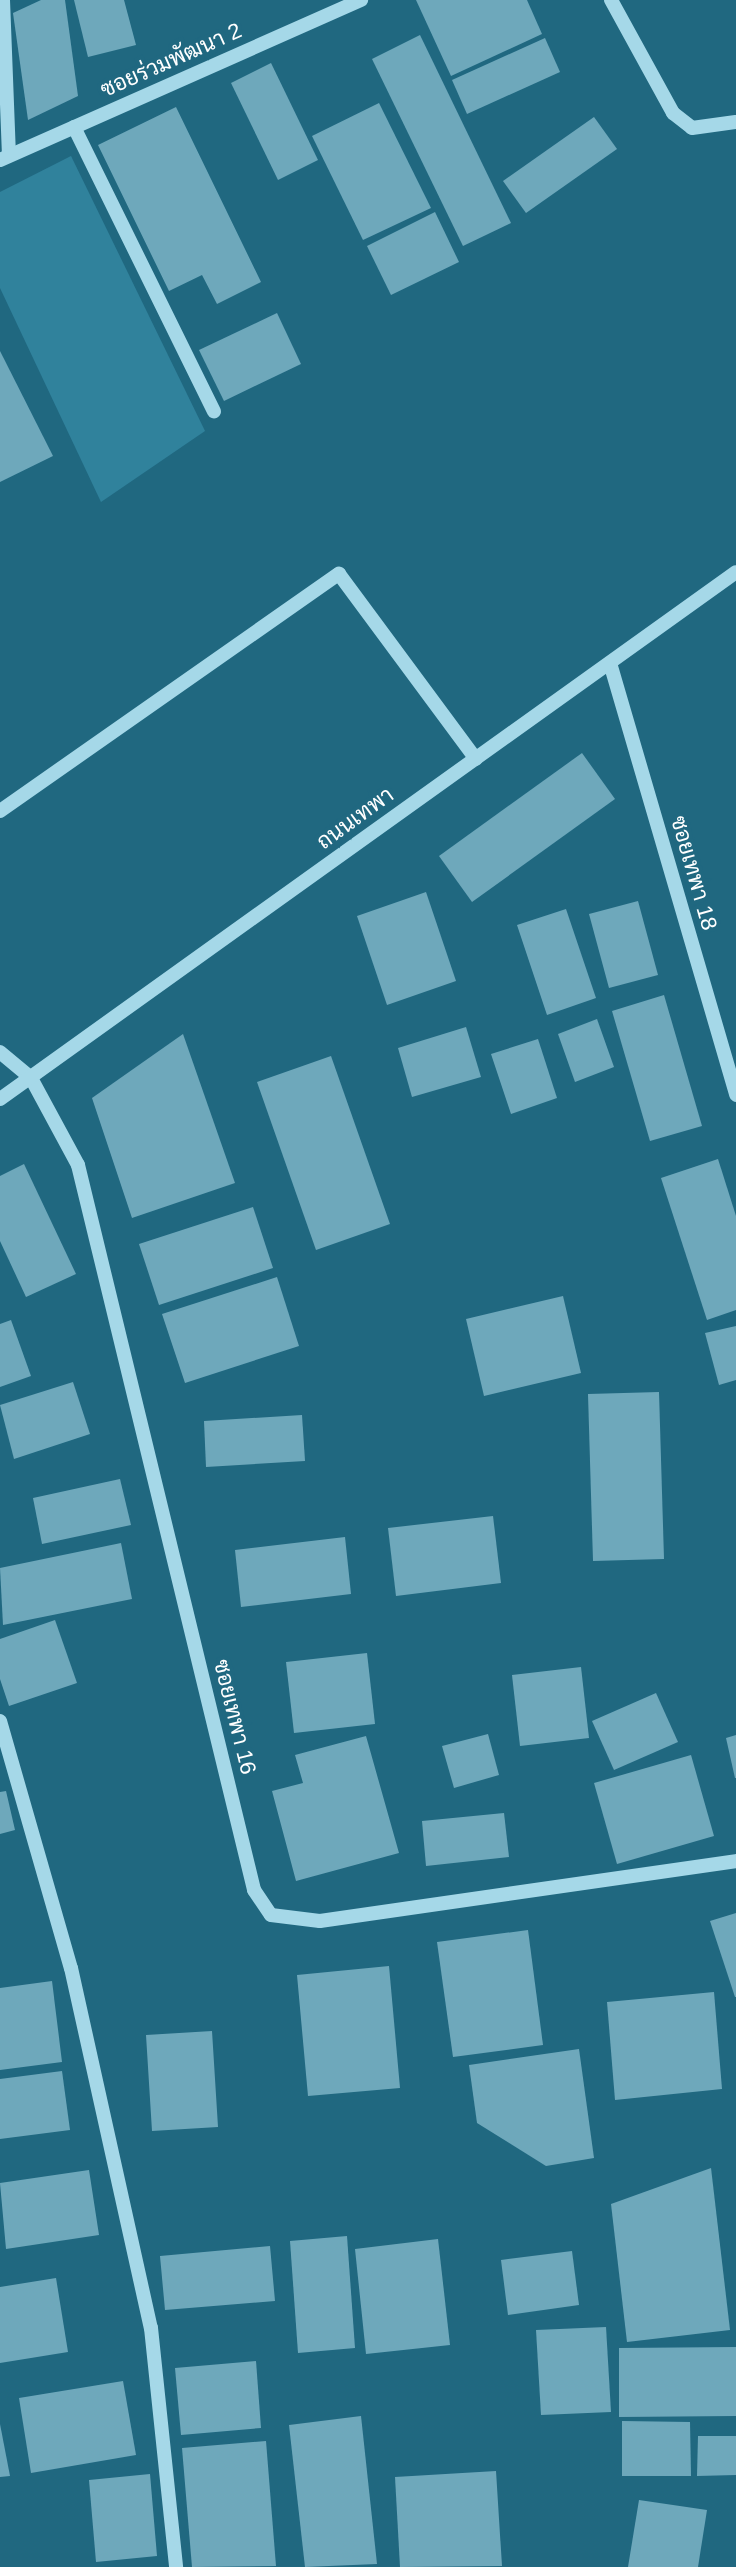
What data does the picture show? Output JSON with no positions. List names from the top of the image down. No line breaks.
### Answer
{"streets":{"street":["ซอยร่วมพัฒนา 2","ถนนเทพา","ซอยเทพา 18","ซอยเทพา 16"]},"crossings":[["ถนนเทพา","ซอยเทพา 18"],["ถนนเทพา","ซอยเทพา 16"]]}
